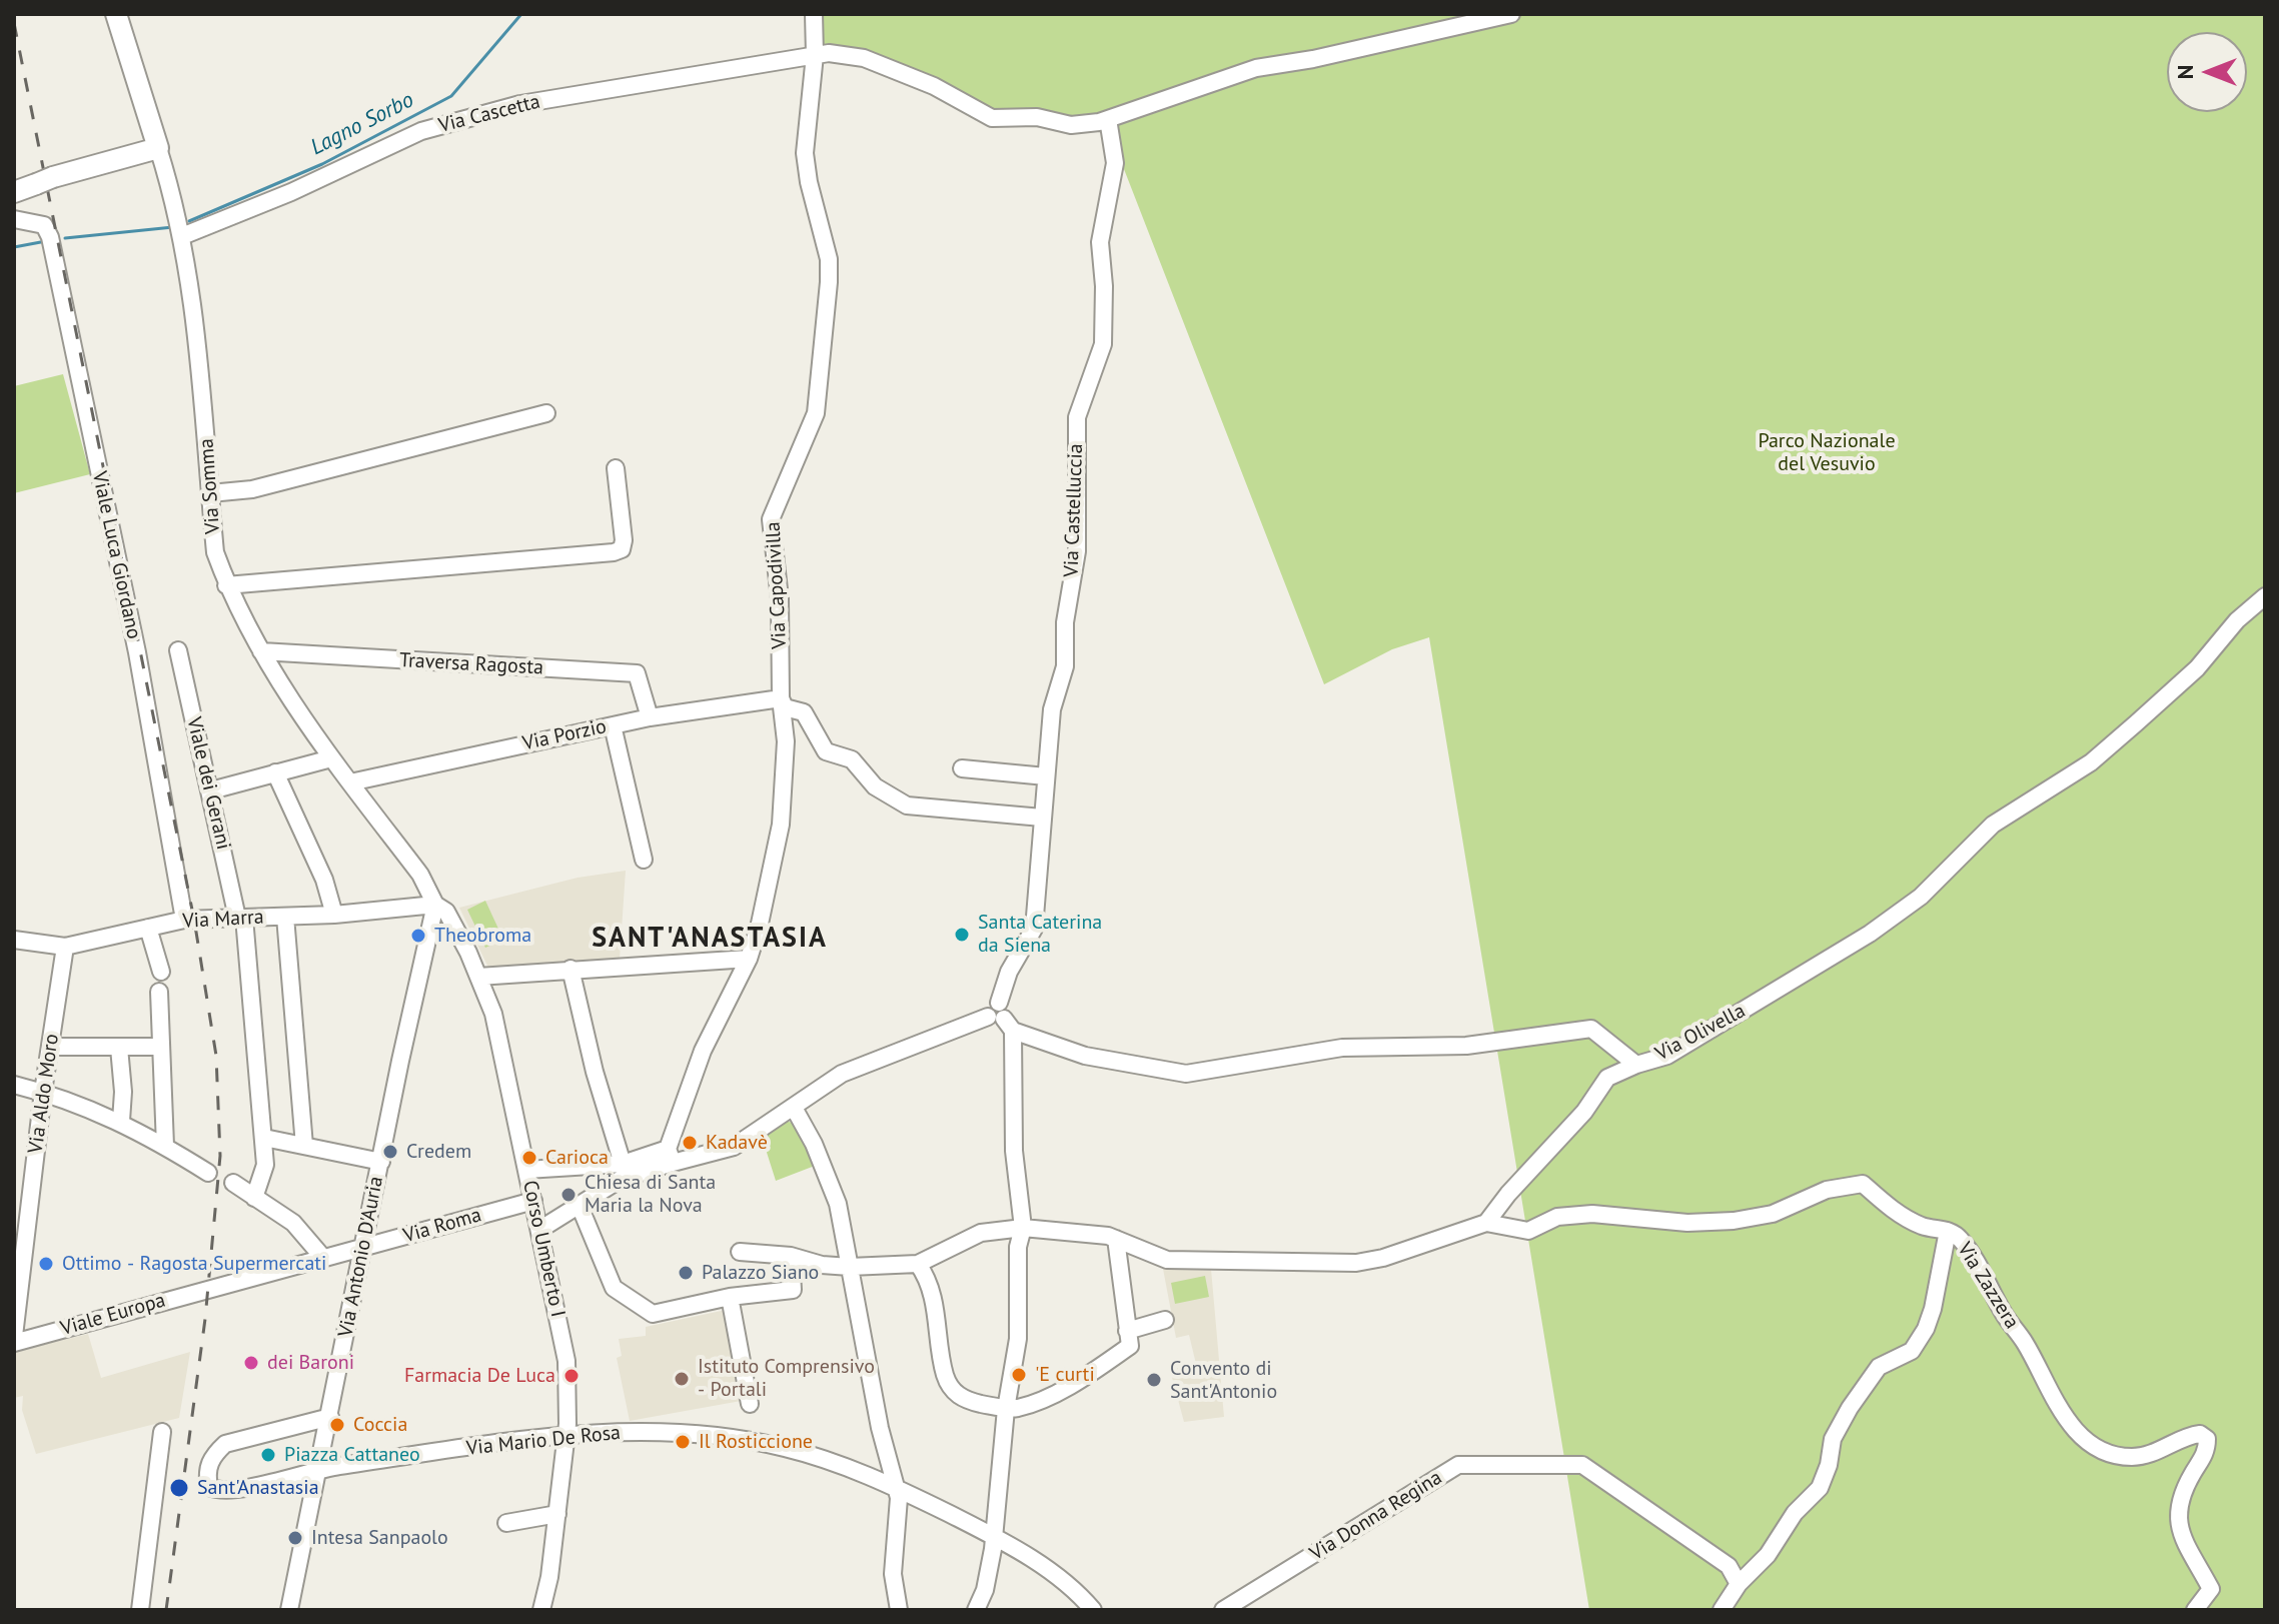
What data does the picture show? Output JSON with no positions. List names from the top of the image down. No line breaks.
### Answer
{"streets":{"main road":["Via Somma"],"street":["Via Cascetta","Via Castelluccia","Viale Luca Giordano","Via Capodivilla","Traversa Ragosta","Via Porzio","Viale dei Gerani","Via Marra","Via Olivella","Via Aldo Moro","Via Roma","Corso Umberto I","Via Antonio D'Auria","Via Zazzera","Viale Europa","Via Mario De Rosa","Via Donna Regina"]},"crossings":[["Via Cascetta","Via Somma"],["Via Cascetta","Via Castelluccia"],["Via Cascetta","Via Capodivilla"],["Via Somma","Traversa Ragosta"],["Via Somma","Via Porzio"],["Via Somma","Via Marra"],["Via Somma","Corso Umberto I"],["Via Somma","Via Antonio D'Auria"],["Via Castelluccia","Via Olivella"],["Viale Luca Giordano","Via Marra"],["Via Capodivilla","Via Porzio"],["Traversa Ragosta","Via Porzio"],["Viale dei Gerani","Via Marra"],["Via Marra","Via Aldo Moro"],["Via Marra","Corso Umberto I"],["Via Marra","Via Antonio D'Auria"],["Via Roma","Corso Umberto I"],["Via Roma","Via Antonio D'Auria"],["Via Roma","Viale Europa"],["Corso Umberto I","Via Antonio D'Auria"],["Corso Umberto I","Via Mario De Rosa"],["Via Antonio D'Auria","Via Mario De Rosa"]],"districts":["SANT'ANASTASIA"],"water":["Lagno Sorbo"],"parks":["Parco Nazionale del Vesuvio"],"places":["Santa Caterina da Siena","Theobroma","Kadavè","Credem","Carioca","Chiesa di Santa Maria la Nova","Ottimo - Ragosta Supermercati","Palazzo Siano","dei Baroni","'E curti","Farmacia De Luca","Istituto Comprensivo - Portali","Convento di Sant'Antonio","Coccia","Il Rosticcione","Piazza Cattaneo","Sant'Anastasia","Intesa Sanpaolo"],"north":"left"}
